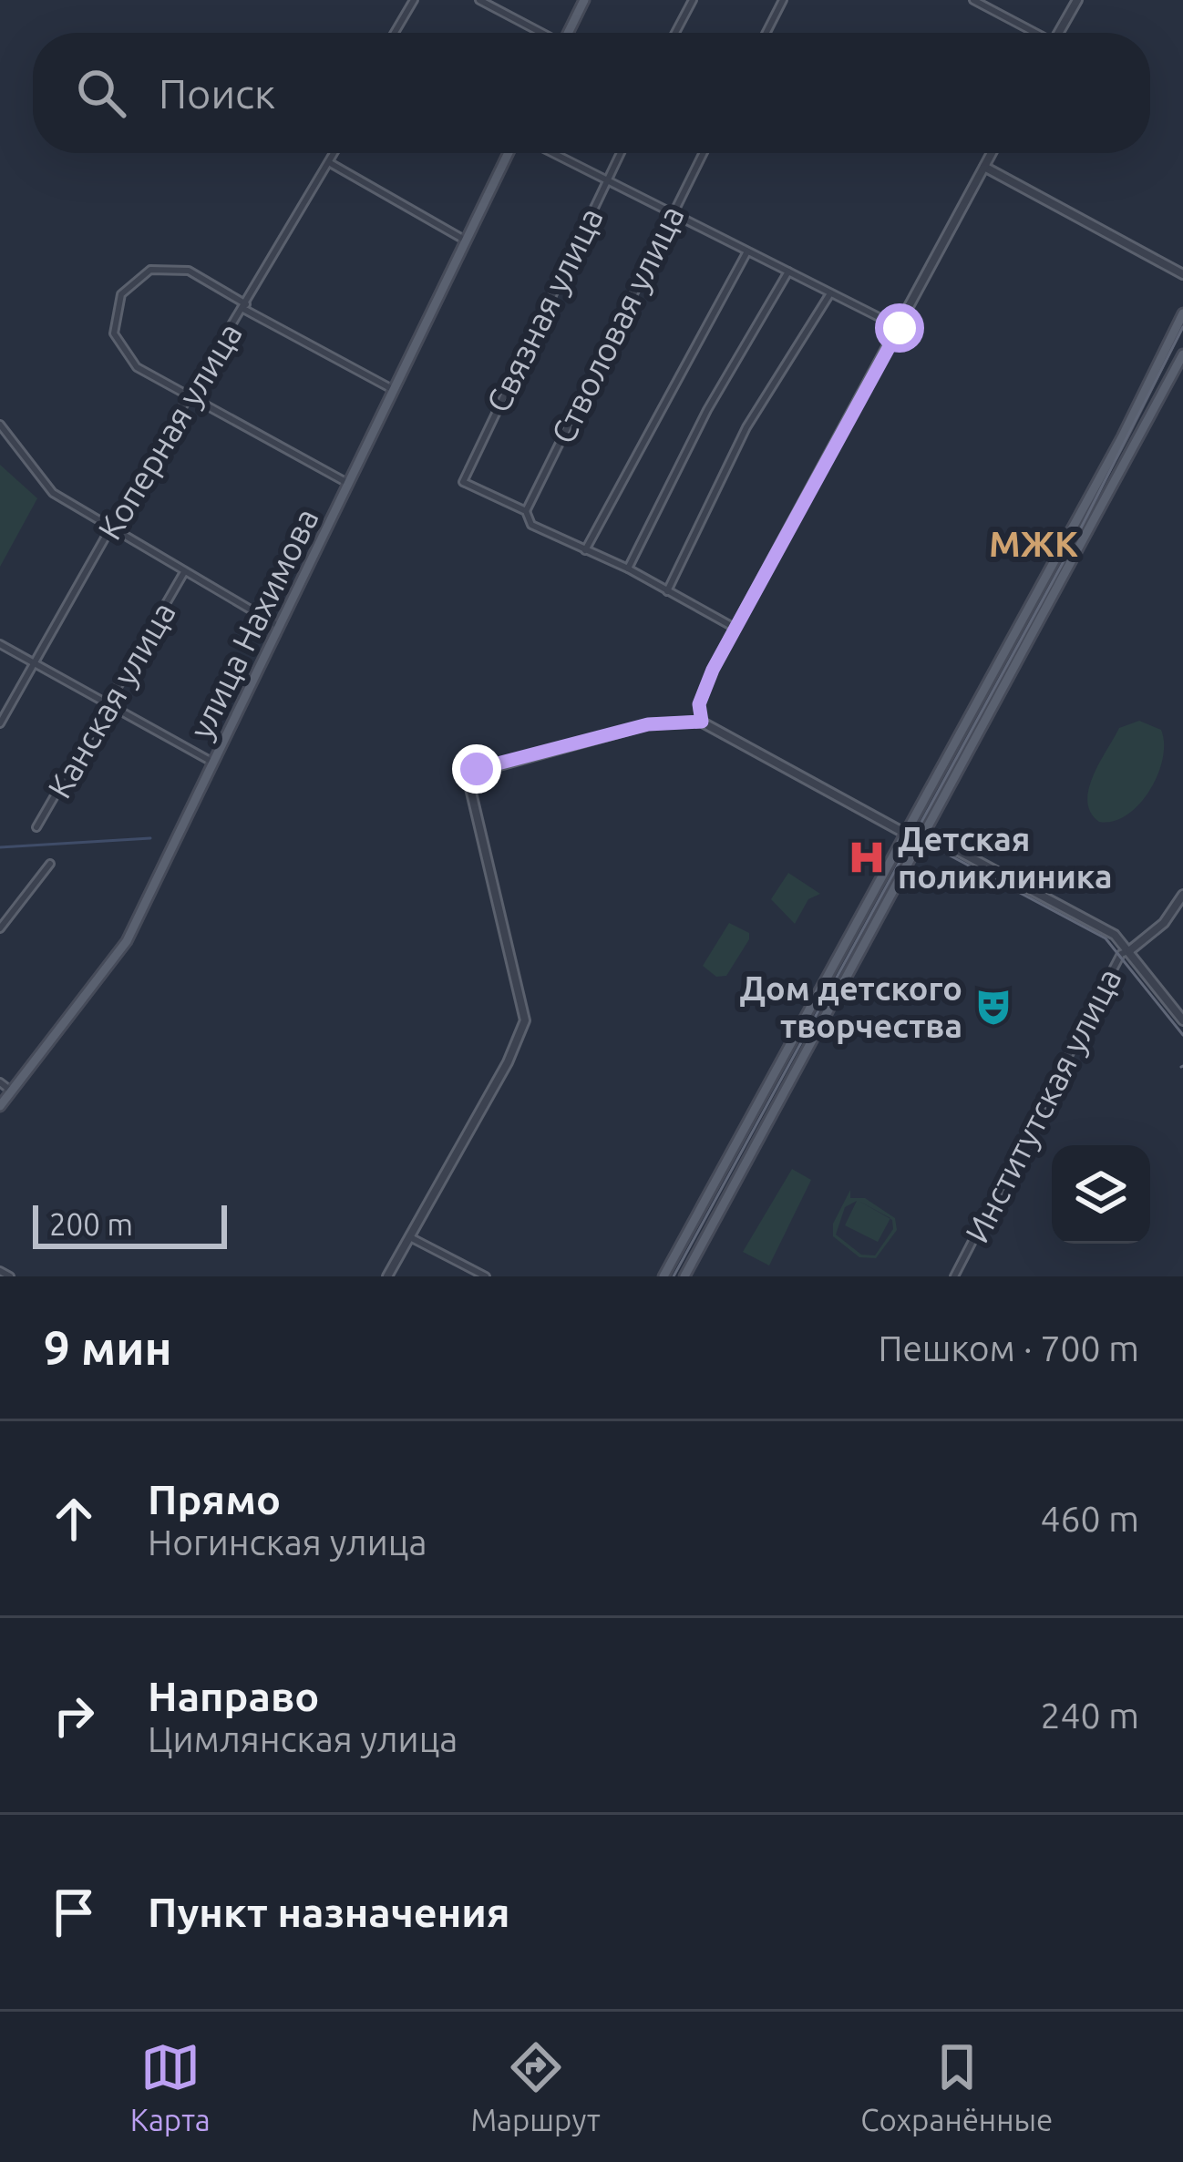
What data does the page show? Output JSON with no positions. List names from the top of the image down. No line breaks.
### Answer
{"streets":{"main road":["улица Нахимова"],"street":["Связная улица","Стволовая улица","Коперная улица","Канская улица","Институтская улица"]},"crossings":[["Связная улица","Стволовая улица"]],"districts":["МЖК"],"places":{"hospital":["Детская поликлиника"],"theatre":["Дом детского творчества"]},"scale_bar":"200 m","page":{"search":"Поиск","scale":"200 m","heading":["9 мин","Пешком · 700 m"],"list":[["Прямо","Ногинская улица","460 m"],["Направо","Цимлянская улица","240 m"],"Пункт назначения"],"nav":["Карта","Маршрут","Сохранённые"]}}
